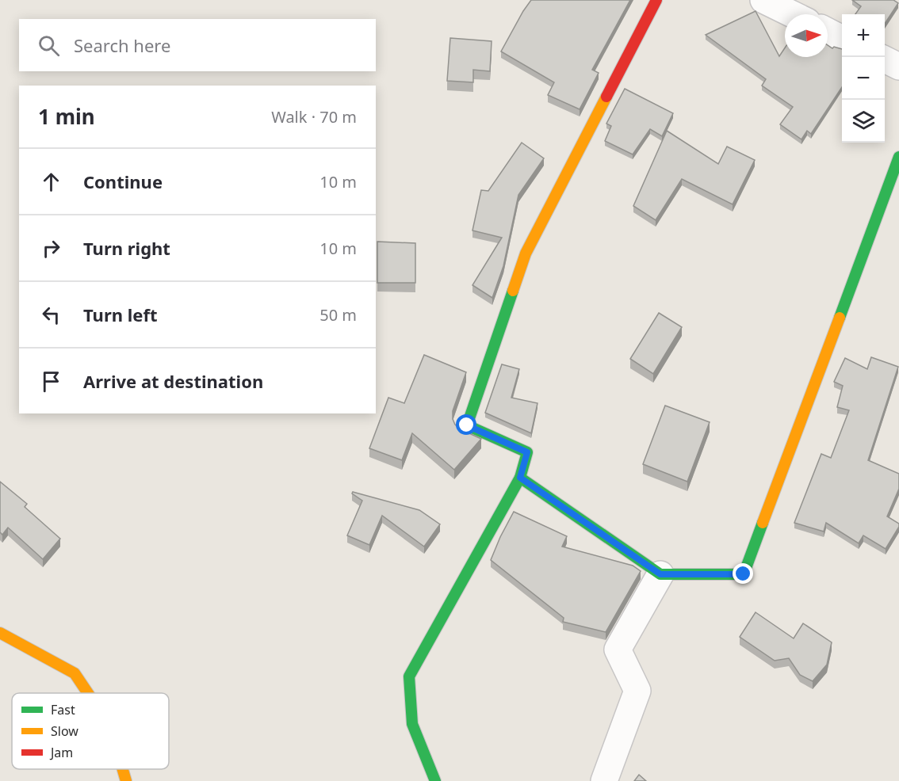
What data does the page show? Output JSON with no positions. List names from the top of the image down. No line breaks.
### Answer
{"legend":["Fast","Slow","Jam"],"north":"right","page":{"map_buttons":["+","−"],"search":"Search here","heading":["1 min","Walk · 70 m"],"list":[["Continue","10 m"],["Turn right","10 m"],["Turn left","50 m"],"Arrive at destination"]}}
